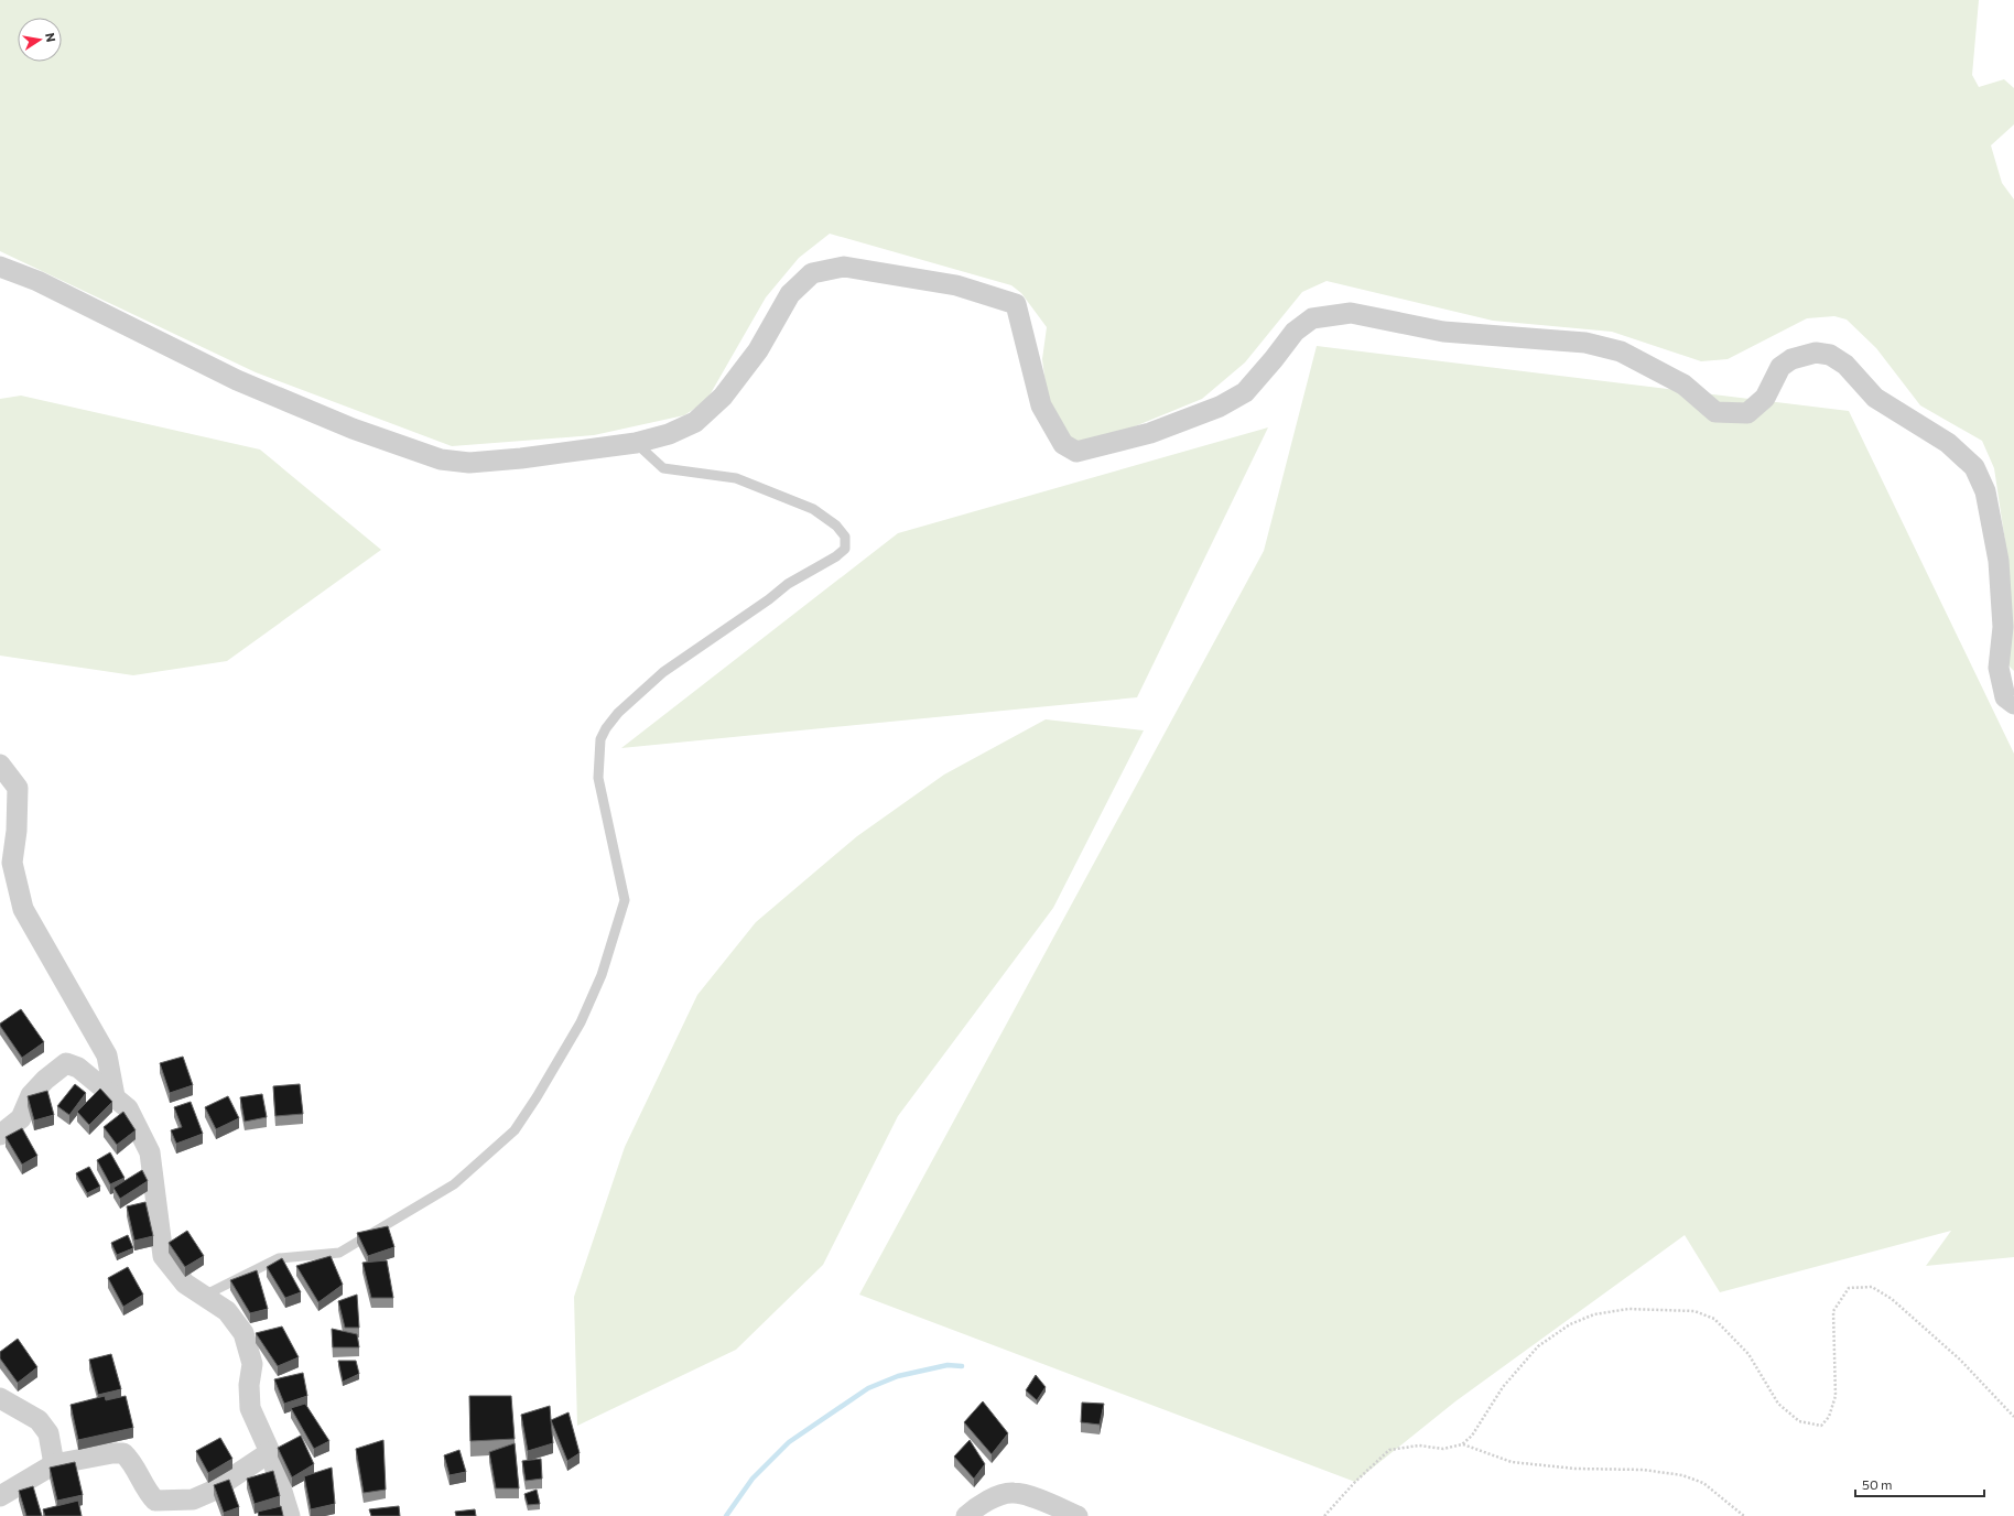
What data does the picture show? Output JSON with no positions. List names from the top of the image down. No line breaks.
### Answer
{"scale_bar":"50 m","north":"right"}
